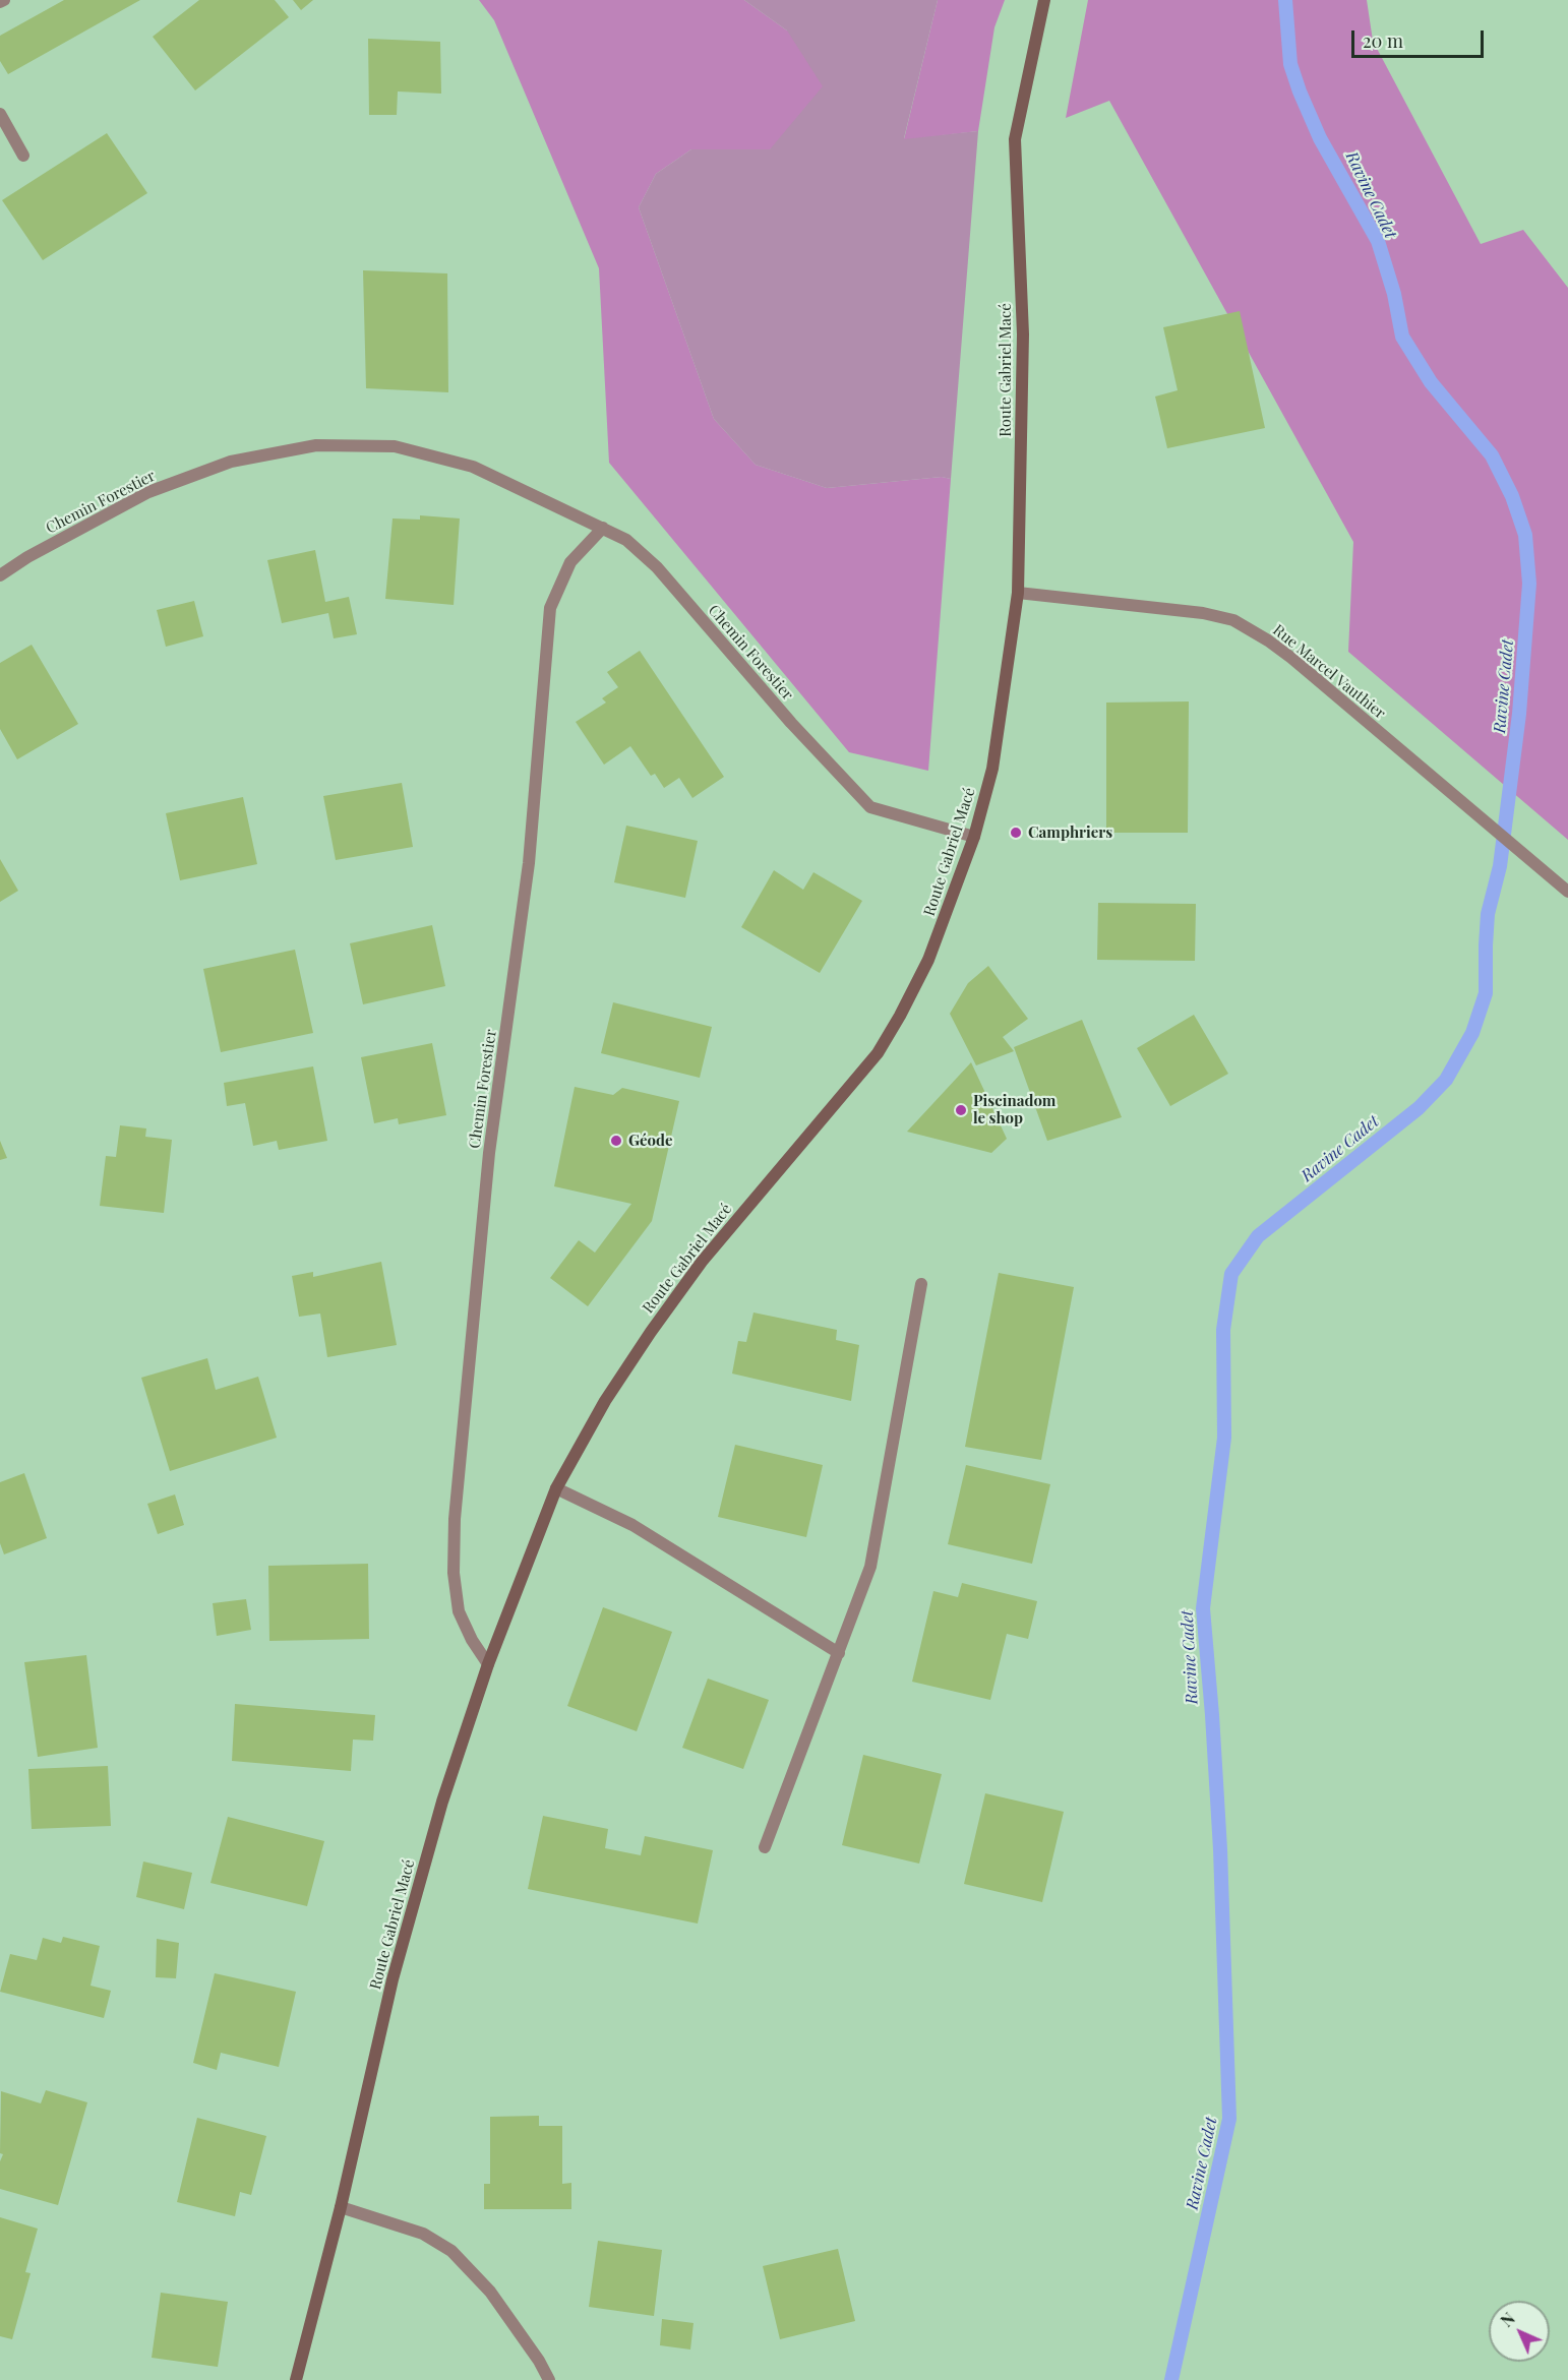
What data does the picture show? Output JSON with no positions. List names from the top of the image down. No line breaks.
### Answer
{"streets":{"main road":["Route Gabriel Macé"],"street":["Chemin Forestier","Rue Marcel Vauthier"]},"crossings":[["Route Gabriel Macé","Chemin Forestier"],["Route Gabriel Macé","Rue Marcel Vauthier"]],"water":["Ravine Cadet"],"places":["Camphriers","Piscinadom le shop","Géode"],"scale_bar":"20 m","north":"top left"}
